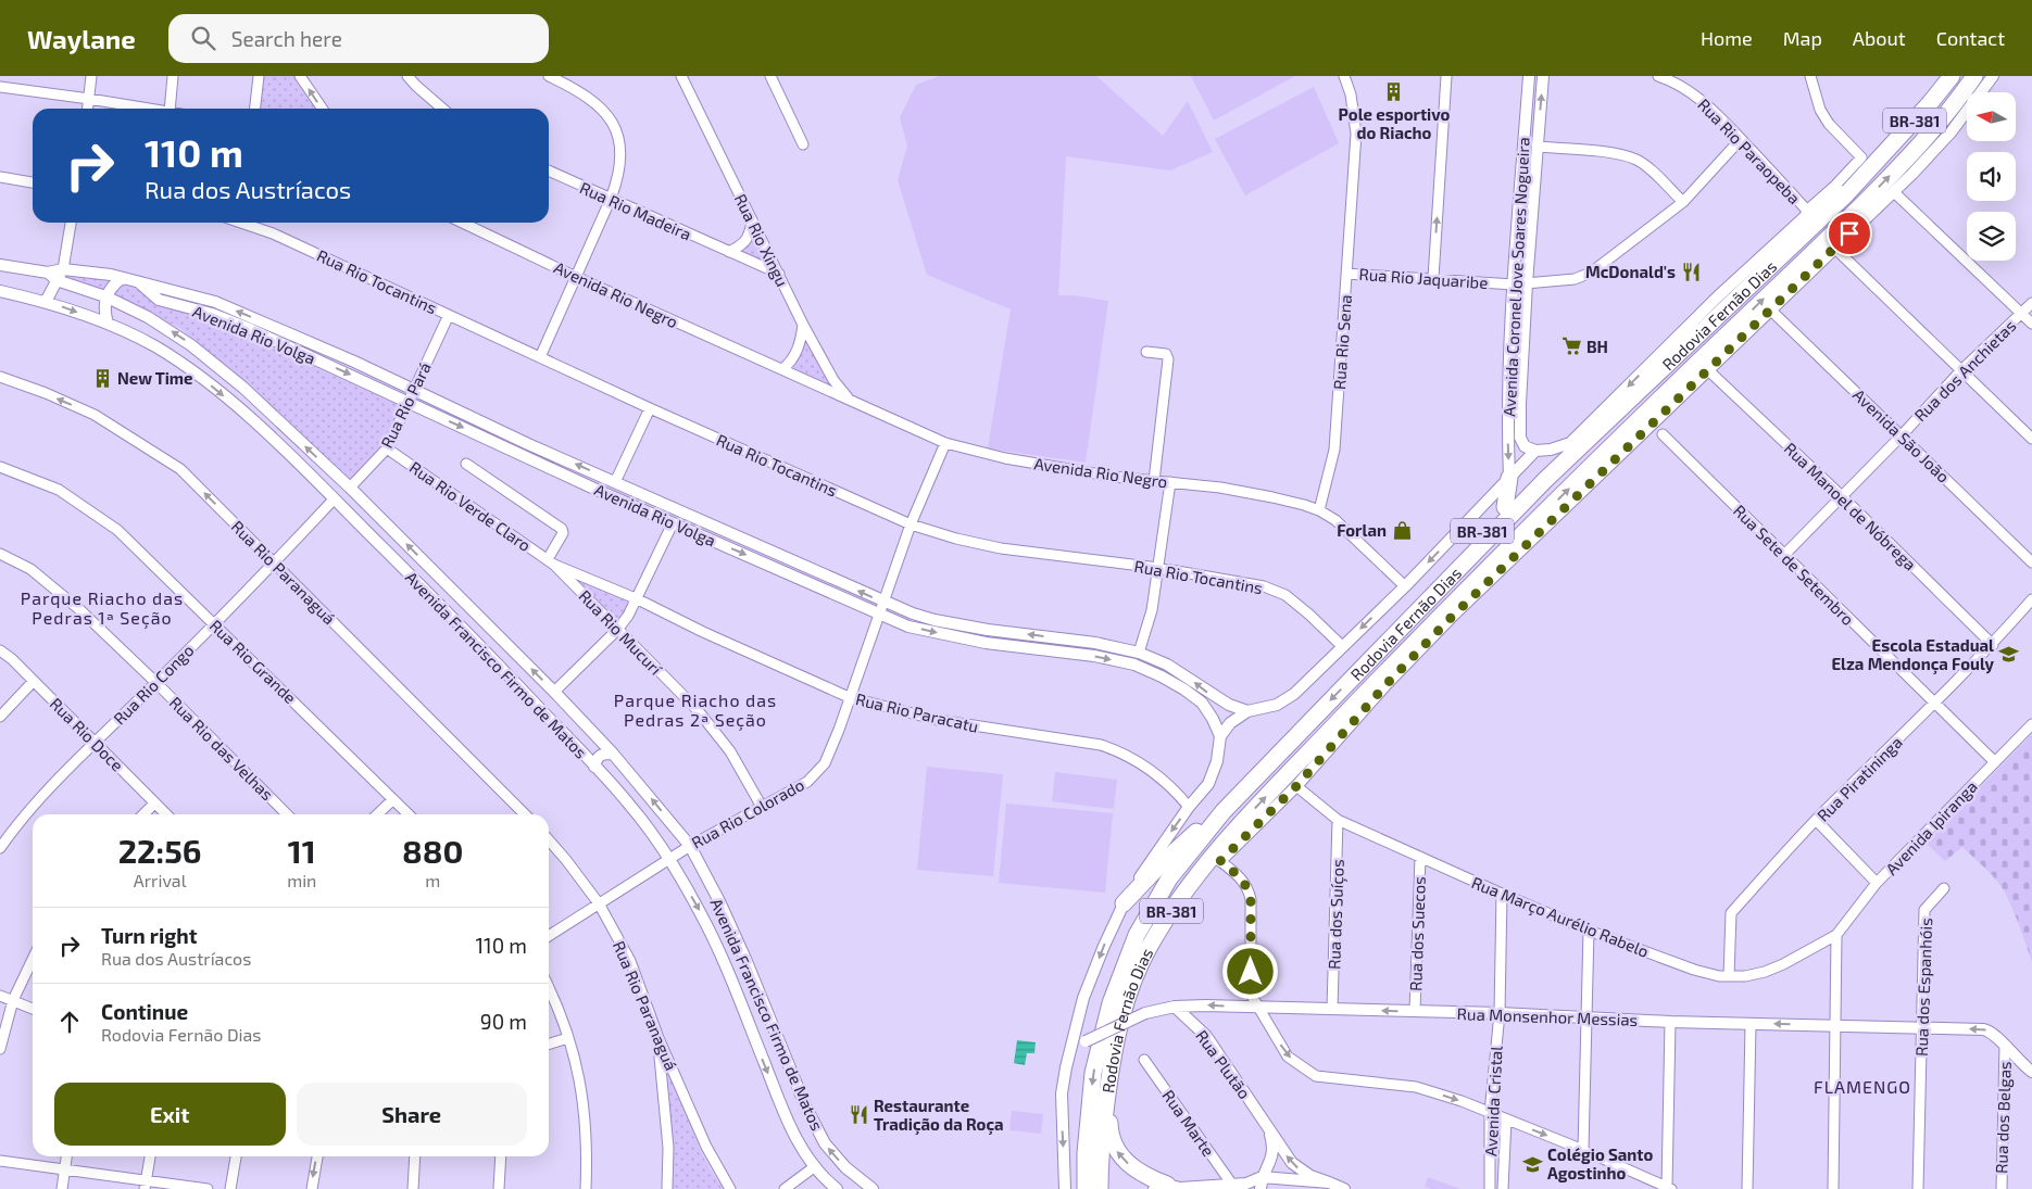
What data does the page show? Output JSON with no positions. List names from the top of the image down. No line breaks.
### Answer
{"streets":{"highway":["BR-381","Rodovia Fernão Dias"],"street":["Rua Rio Paraopeba","Rua Rio Madeira","Rua Rio Xingu","Avenida Coronel Jove Soares Nogueira","Rua Rio Jaquaribe","Rua Rio Tocantins","Avenida Rio Negro","Avenida Rio Volga","Rua Rio Sena","Rua dos Anchietas","Rua Rio Pará","Avenida São João","Rua Rio Verde Claro","Rua Manoel de Nóbrega","Rua Sete de Setembro","Rua Rio Paranaguá","Rua Rio Mucurí","Rua Rio Grande","Avenida Francisco Firmo de Matos","Rua Rio Congo","Rua Rio Paracatu","Rua Rio Doce","Rua Rio das Velhas","Rua Piratininga","Rua Rio Colorado","Avenida Ipiranga","Rua dos Suíços","Rua Março Aurélio Rabelo","Rua dos Suecos","Rua dos Espanhóis","Rua Monsenhor Messias","Rua Plutão","Avenida Cristal","Rua dos Belgas","Rua Marte"]},"crossings":[["BR-381","Rua Rio Paraopeba"],["BR-381","Rodovia Fernão Dias"],["BR-381","Avenida Rio Volga"],["BR-381","Rua Rio Paracatu"],["BR-381","Rua Monsenhor Messias"],["Rua Rio Paraopeba","Rua Rio Jaquaribe"],["Rua Rio Paraopeba","Rodovia Fernão Dias"],["Rua Rio Madeira","Rua Rio Xingu"],["Rua Rio Xingu","Avenida Rio Negro"],["Avenida Coronel Jove Soares Nogueira","Rua Rio Jaquaribe"],["Avenida Coronel Jove Soares Nogueira","Rodovia Fernão Dias"],["Rua Rio Jaquaribe","Rua Rio Sena"],["Rua Rio Tocantins","Rodovia Fernão Dias"],["Rua Rio Tocantins","Rua Rio Pará"],["Rua Rio Tocantins","Rua Rio Colorado"],["Avenida Rio Negro","Rodovia Fernão Dias"],["Avenida Rio Negro","Rua Rio Sena"],["Avenida Rio Negro","Rua Rio Colorado"],["Rodovia Fernão Dias","Avenida Rio Volga"],["Rodovia Fernão Dias","Avenida São João"],["Rodovia Fernão Dias","Rua Manoel de Nóbrega"],["Rodovia Fernão Dias","Rua Março Aurélio Rabelo"],["Avenida Rio Volga","Rua Rio Pará"],["Avenida Rio Volga","Rua Rio Colorado"],["Rua dos Anchietas","Avenida São João"],["Rua dos Anchietas","Rua Manoel de Nóbrega"],["Rua dos Anchietas","Rua Sete de Setembro"],["Rua Rio Pará","Rua Rio Verde Claro"],["Rua Rio Pará","Avenida Francisco Firmo de Matos"],["Rua Rio Verde Claro","Rua Rio Mucurí"],["Rua Rio Verde Claro","Rua Rio Paracatu"],["Rua Manoel de Nóbrega","Rua Piratininga"],["Rua Sete de Setembro","Rua Piratininga"],["Rua Sete de Setembro","Avenida Ipiranga"],["Rua Rio Paranaguá","Rua Rio Congo"],["Rua Rio Paranaguá","Rua Rio Colorado"],["Rua Rio Mucurí","Rua Rio Paracatu"],["Rua Rio Mucurí","Rua Rio Colorado"],["Rua Rio Grande","Rua Rio Congo"],["Avenida Francisco Firmo de Matos","Rua Rio Congo"],["Avenida Francisco Firmo de Matos","Rua Rio Colorado"],["Rua Rio Congo","Rua Rio Doce"],["Rua Rio Congo","Rua Rio das Velhas"],["Rua Rio Paracatu","Rua Rio Colorado"],["Rua Piratininga","Rua Março Aurélio Rabelo"],["Avenida Ipiranga","Rua Março Aurélio Rabelo"],["Rua dos Suíços","Rua Março Aurélio Rabelo"],["Rua dos Suíços","Rua Monsenhor Messias"],["Rua Março Aurélio Rabelo","Rua dos Suecos"],["Rua Março Aurélio Rabelo","Avenida Cristal"],["Rua dos Suecos","Rua Monsenhor Messias"],["Rua dos Espanhóis","Rua Monsenhor Messias"],["Rua Monsenhor Messias","Rua Plutão"],["Rua Monsenhor Messias","Avenida Cristal"],["Rua Monsenhor Messias","Rua dos Belgas"]],"districts":["Parque Riacho das Pedras 1ª Seção","Parque Riacho das Pedras 2ª Seção","FLAMENGO"],"places":{"building":["Pole esportivo do Riacho","New Time"],"restaurant":["McDonald's","Restaurante Tradição da Roça"],"supermarket":["BH"],"shop":["Forlan"],"school or university":["Escola Estadual Elza Mendonça Fouly","Colégio Santo Agostinho"]},"north":"left","page":{"header":"Waylane","search":"Search here","nav":["Home","Map","About","Contact"],"turn":["110 m","Rua dos Austríacos"],"eta":["22:56","Arrival","11","min","880","m"],"list":[{"name":"Turn right","note":"Rua dos Austríacos","value":"110 m"},{"name":"Continue","note":"Rodovia Fernão Dias","value":"90 m"}],"buttons":["Exit","Share"]}}
